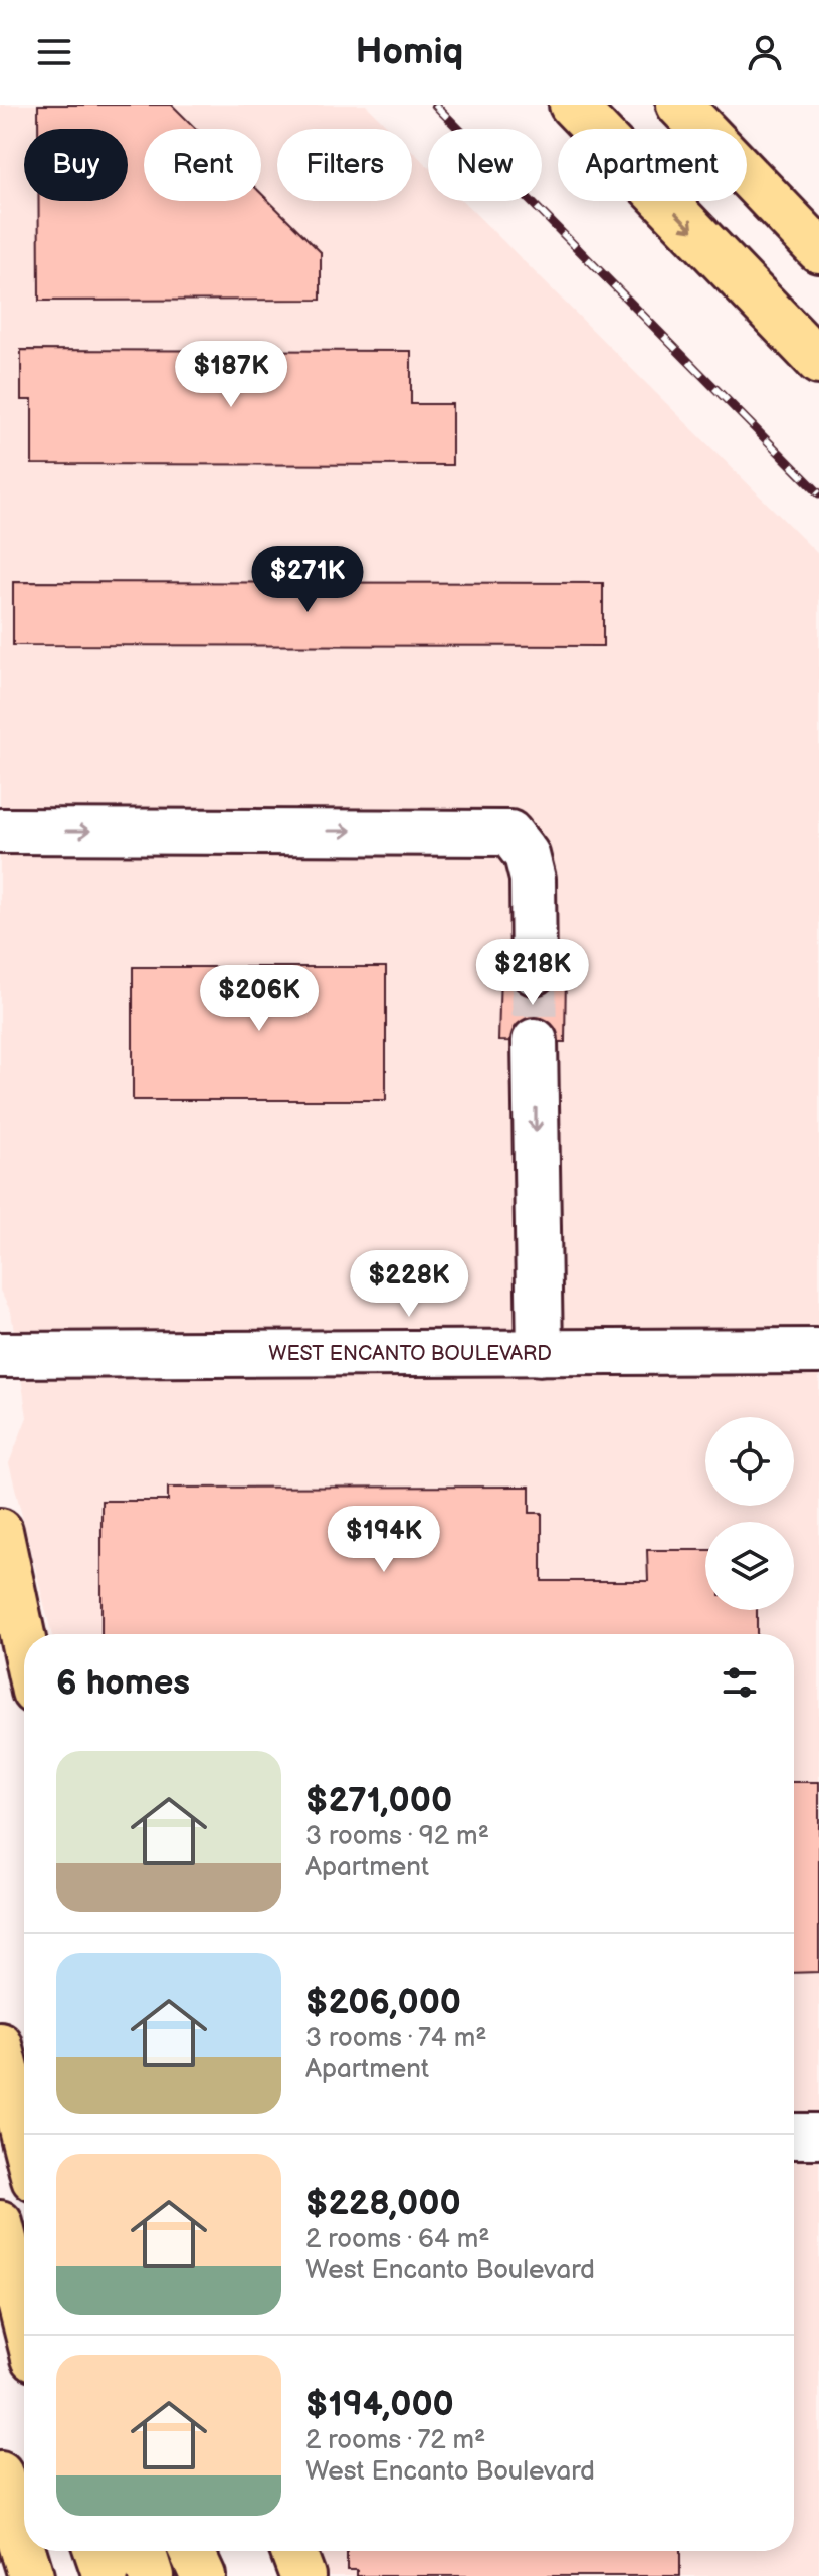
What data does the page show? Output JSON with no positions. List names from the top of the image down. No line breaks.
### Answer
{"streets":{"street":["WEST ENCANTO BOULEVARD"]},"page":{"header":"Homiq","chip":["Buy","Rent","Filters","New","Apartment"],"price":["$187K","$271K","$218K","$206K","$228K","$194K"],"heading":"6 homes","list":[{"name":"$271,000","note":"3 rooms · 92 m² · Apartment"},{"name":"$206,000","note":"3 rooms · 74 m² · Apartment"},{"name":"$228,000","note":"2 rooms · 64 m² · West Encanto Boulevard"},{"name":"$194,000","note":"2 rooms · 72 m² · West Encanto Boulevard"}]}}
